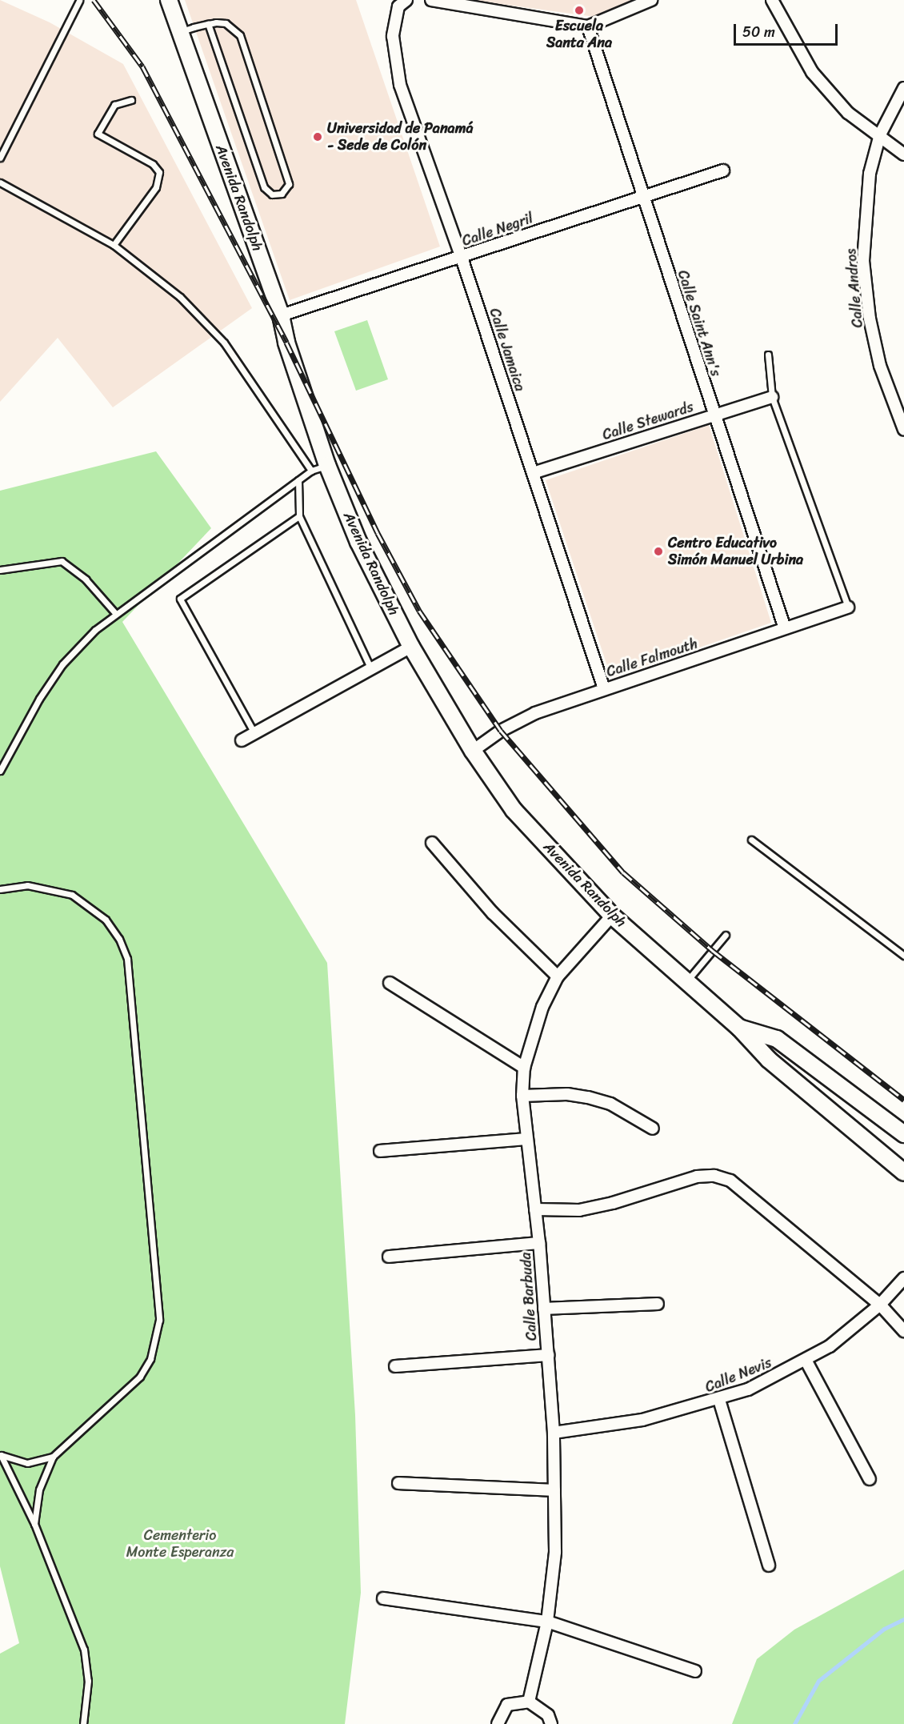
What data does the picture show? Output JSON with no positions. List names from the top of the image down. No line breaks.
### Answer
{"streets":{"main road":["Avenida Randolph"],"street":["Calle Negril","Calle Andros","Calle Saint Ann's","Calle Jamaica","Calle Stewards","Calle Falmouth","Calle Barbuda","Calle Nevis"]},"crossings":[["Avenida Randolph","Calle Negril"],["Avenida Randolph","Calle Falmouth"],["Avenida Randolph","Calle Barbuda"],["Calle Negril","Calle Saint Ann's"],["Calle Negril","Calle Jamaica"],["Calle Saint Ann's","Calle Stewards"],["Calle Saint Ann's","Calle Falmouth"],["Calle Jamaica","Calle Stewards"],["Calle Jamaica","Calle Falmouth"],["Calle Barbuda","Calle Nevis"]],"parks":["Cementerio Monte Esperanza"],"places":["Escuela Santa Ana","Universidad de Panamá - Sede de Colón","Centro Educativo Simón Manuel Urbina"],"scale_bar":"50 m"}
